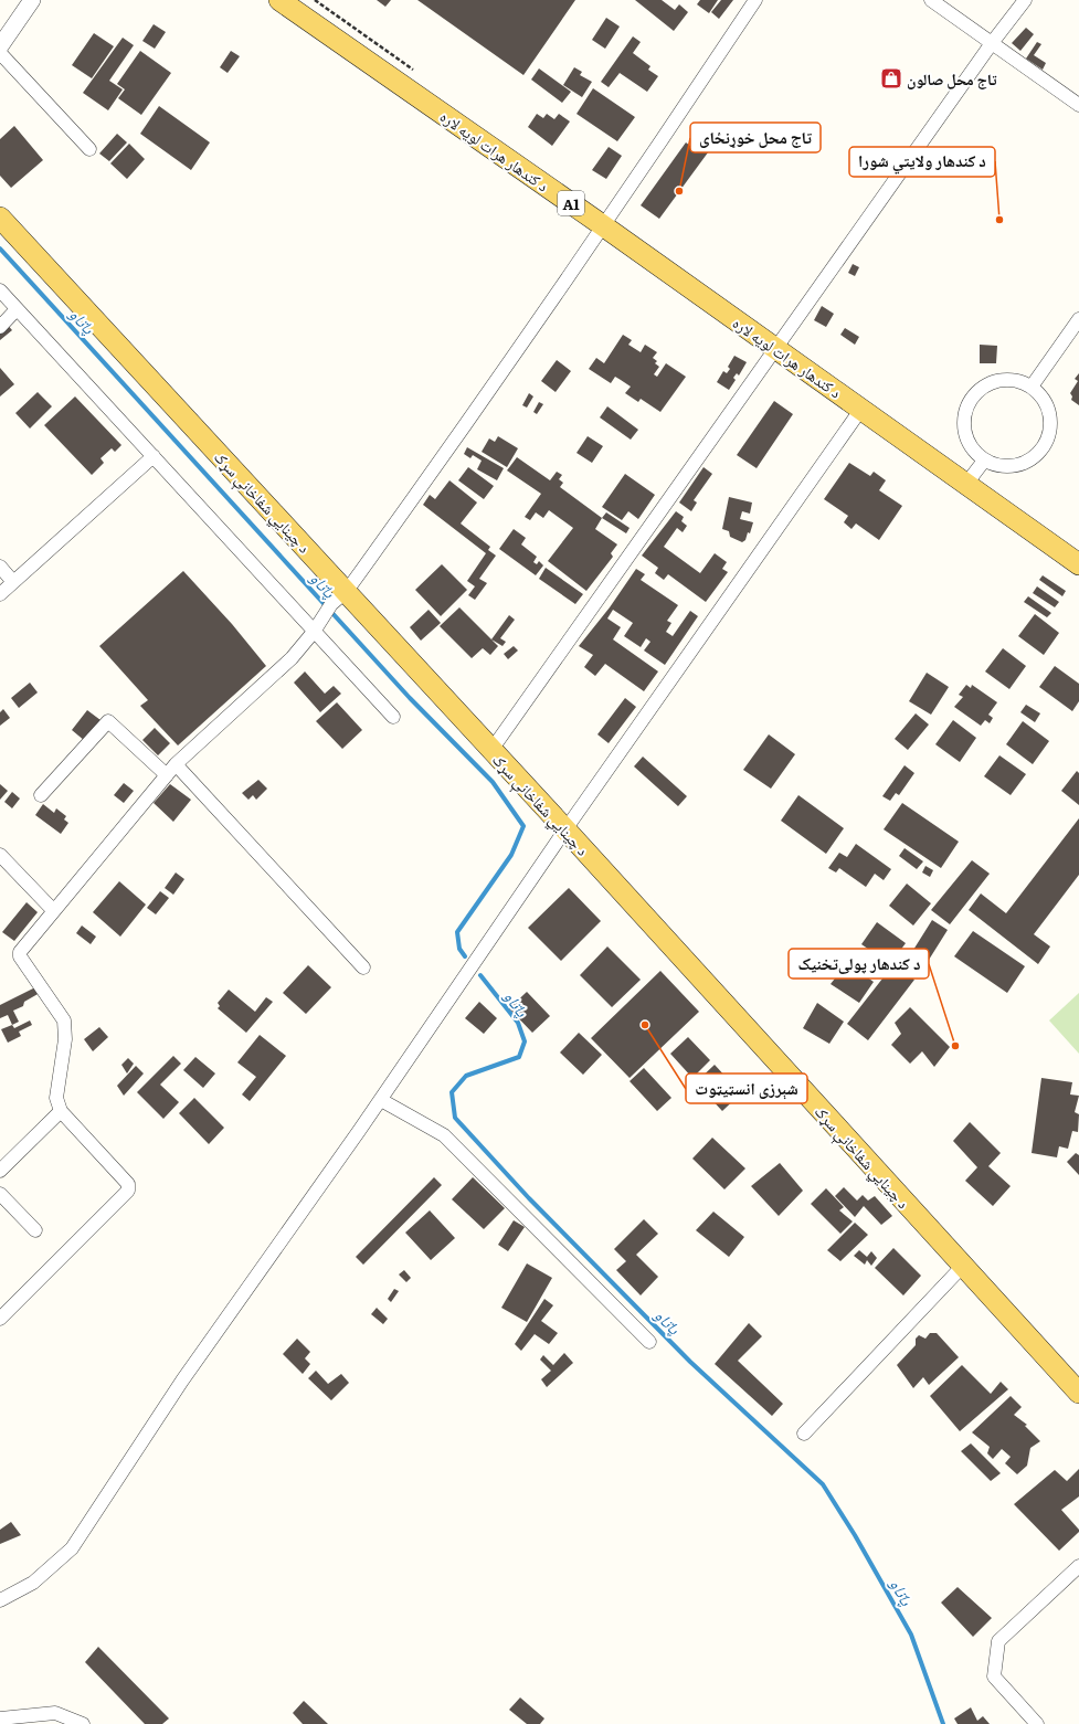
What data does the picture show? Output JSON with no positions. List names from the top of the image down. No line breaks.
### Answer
{"streets":{"main road":["د کندهار هرات لویه لاره","A1","د چينايي شفاخانې سړک"]},"water":["پاتاو"],"places":{"shop":["تاج محل صالون"],"other":["تاج محل خوړنځای","د کندهار ولايتي شورا","شېرزی انسټيټوت","د کندهار پولی‌تخنیک"]}}
